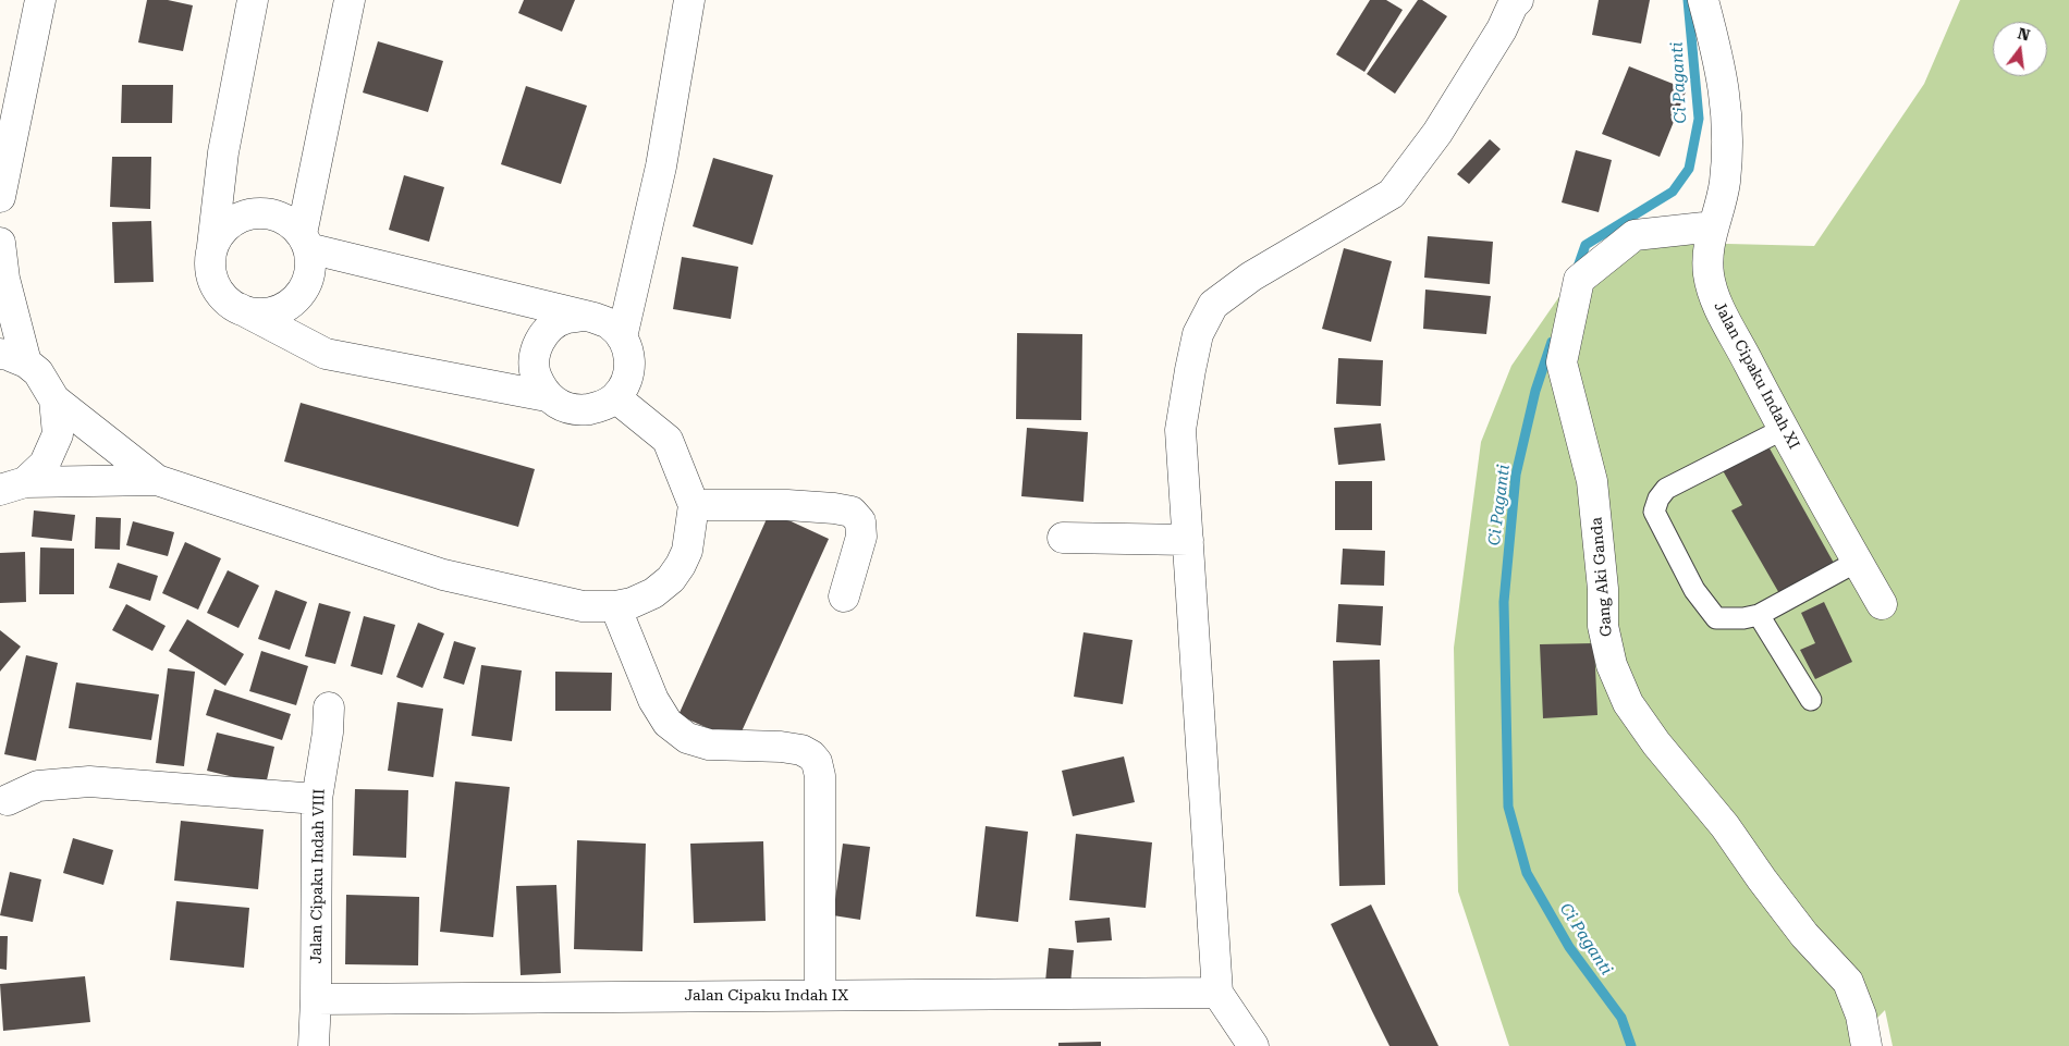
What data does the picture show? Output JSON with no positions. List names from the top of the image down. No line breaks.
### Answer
{"streets":{"street":["Jalan Cipaku Indah XI","Gang Aki Ganda","Jalan Cipaku Indah VIII","Jalan Cipaku Indah IX"]},"crossings":[["Jalan Cipaku Indah XI","Gang Aki Ganda"],["Jalan Cipaku Indah VIII","Jalan Cipaku Indah IX"]],"water":["Ci Paganti"],"north":"top"}
